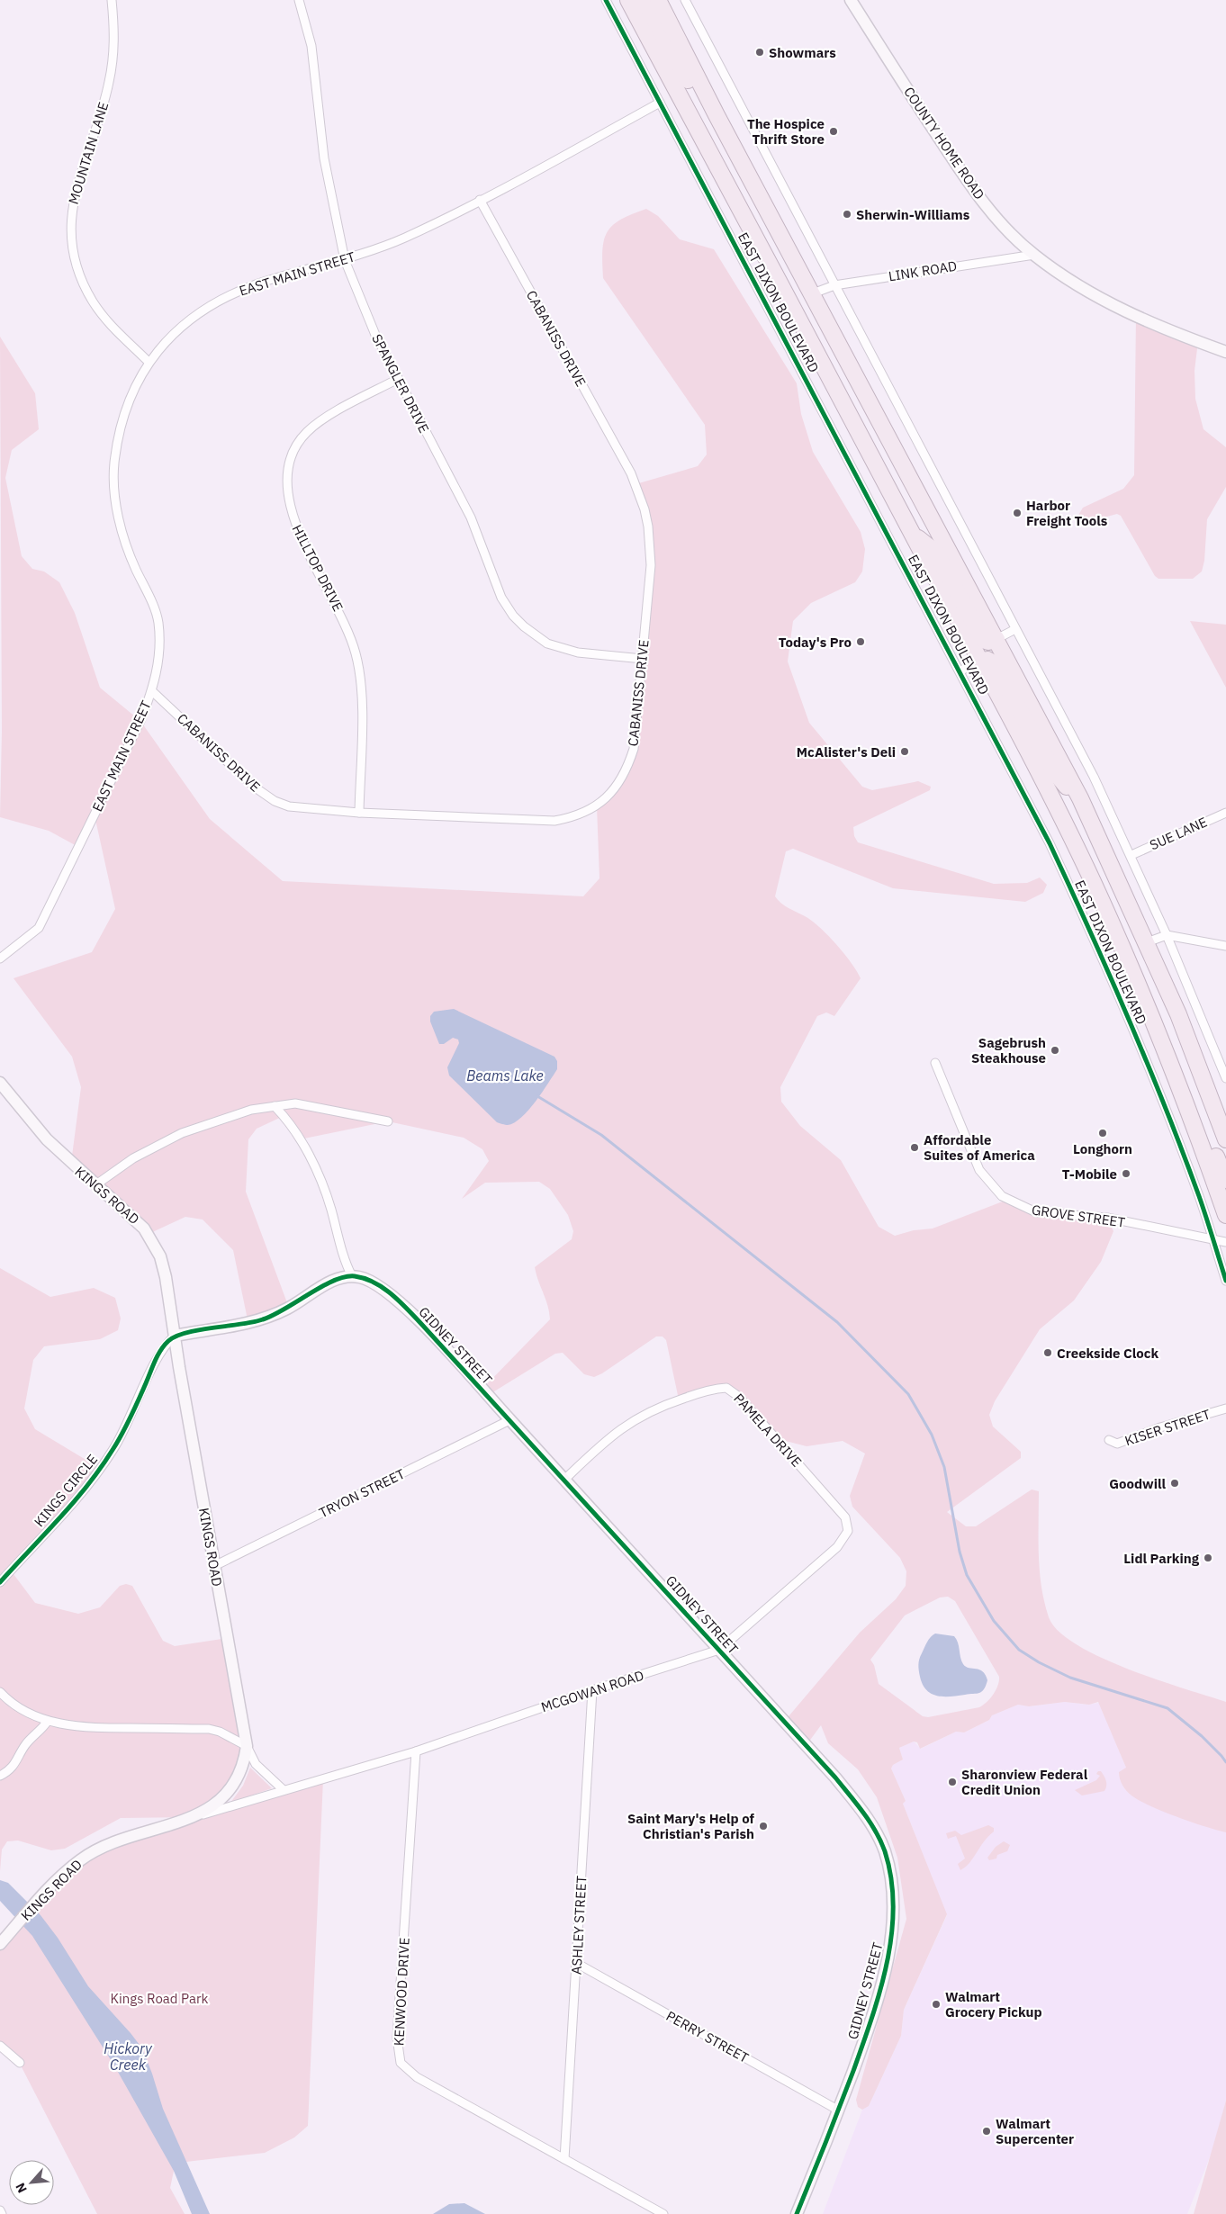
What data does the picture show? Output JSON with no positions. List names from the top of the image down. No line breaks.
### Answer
{"streets":{"highway":["EAST DIXON BOULEVARD"],"street":["COUNTY HOME ROAD","MOUNTAIN LANE","LINK ROAD","EAST MAIN STREET","CABANISS DRIVE","SPANGLER DRIVE","HILLTOP DRIVE","SUE LANE","KINGS ROAD","GROVE STREET","GIDNEY STREET","KISER STREET","PAMELA DRIVE","KINGS CIRCLE","TRYON STREET","MCGOWAN ROAD","ASHLEY STREET","KENWOOD DRIVE","PERRY STREET"]},"crossings":[["COUNTY HOME ROAD","LINK ROAD"],["MOUNTAIN LANE","EAST MAIN STREET"],["EAST MAIN STREET","EAST DIXON BOULEVARD"],["EAST MAIN STREET","CABANISS DRIVE"],["EAST MAIN STREET","SPANGLER DRIVE"],["EAST DIXON BOULEVARD","GROVE STREET"],["CABANISS DRIVE","SPANGLER DRIVE"],["CABANISS DRIVE","HILLTOP DRIVE"],["SPANGLER DRIVE","HILLTOP DRIVE"],["KINGS ROAD","KINGS CIRCLE"],["KINGS ROAD","TRYON STREET"],["KINGS ROAD","MCGOWAN ROAD"],["GIDNEY STREET","PAMELA DRIVE"],["GIDNEY STREET","TRYON STREET"],["GIDNEY STREET","MCGOWAN ROAD"],["GIDNEY STREET","PERRY STREET"],["PAMELA DRIVE","MCGOWAN ROAD"],["MCGOWAN ROAD","ASHLEY STREET"],["MCGOWAN ROAD","KENWOOD DRIVE"],["ASHLEY STREET","KENWOOD DRIVE"],["ASHLEY STREET","PERRY STREET"]],"water":["Beams Lake","Hickory Creek"],"parks":["Kings Road Park"],"places":["Showmars","The Hospice Thrift Store","Sherwin-Williams","Harbor Freight Tools","Today's Pro","McAlister's Deli","Sagebrush Steakhouse","Longhorn","Affordable Suites of America","T-Mobile","Creekside Clock","Goodwill","Lidl Parking","Sharonview Federal Credit Union","Saint Mary's Help of Christian's Parish","Walmart Grocery Pickup","Walmart Supercenter"],"north":"bottom left"}
